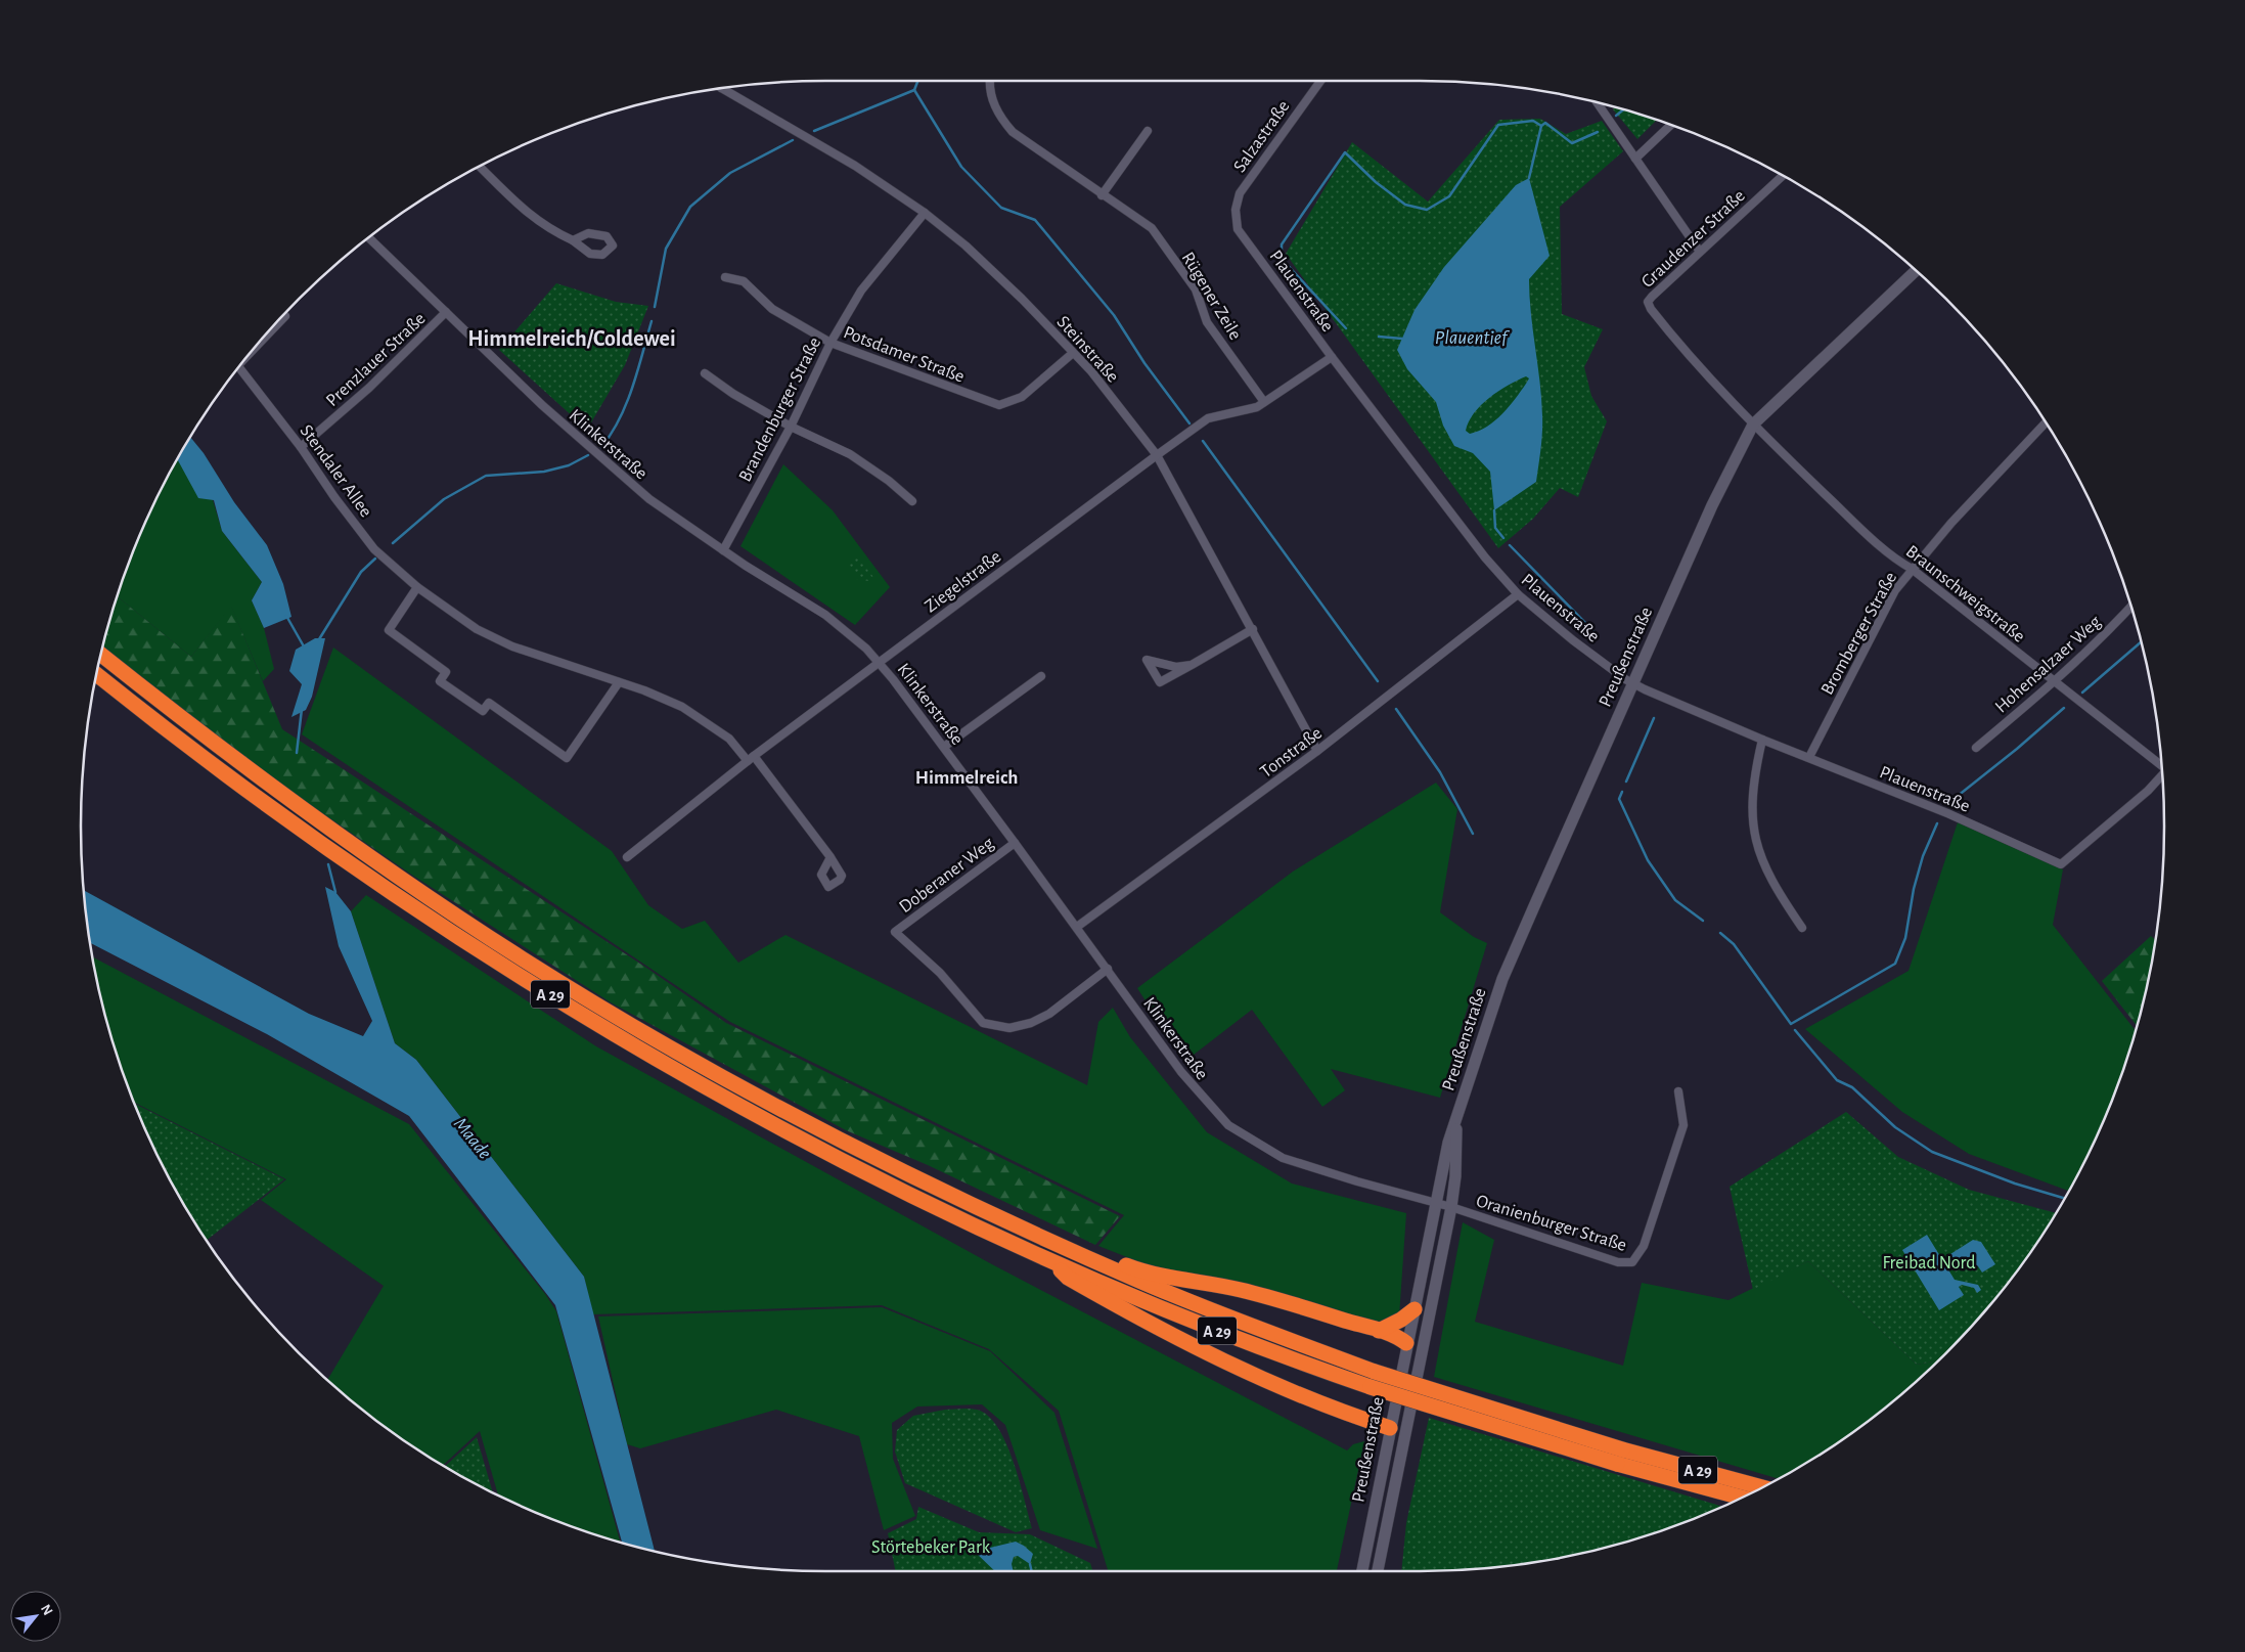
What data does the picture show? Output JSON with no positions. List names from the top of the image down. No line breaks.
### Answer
{"streets":{"highway":["A 29"],"main road":["Preußenstraße"],"street":["Salzastraße","Graudenzer Straße","Plauenstraße","Rügener Zeile","Steinstraße","Potsdamer Straße","Prenzlauer Straße","Brandenburger Straße","Klinkerstraße","Stendaler Allee","Ziegelstraße","Braunschweigstraße","Bromberger Straße","Hohensalzaer Weg","Tonstraße","Doberaner Weg","Oranienburger Straße"]},"crossings":[["Salzastraße","Plauenstraße"],["Graudenzer Straße","Braunschweigstraße"],["Graudenzer Straße","Preußenstraße"],["Plauenstraße","Ziegelstraße"],["Plauenstraße","Bromberger Straße"],["Plauenstraße","Preußenstraße"],["Plauenstraße","Tonstraße"],["Rügener Zeile","Ziegelstraße"],["Steinstraße","Potsdamer Straße"],["Steinstraße","Brandenburger Straße"],["Steinstraße","Ziegelstraße"],["Steinstraße","Tonstraße"],["Potsdamer Straße","Brandenburger Straße"],["Prenzlauer Straße","Klinkerstraße"],["Prenzlauer Straße","Stendaler Allee"],["Brandenburger Straße","Klinkerstraße"],["Klinkerstraße","Ziegelstraße"],["Klinkerstraße","Preußenstraße"],["Klinkerstraße","Tonstraße"],["Klinkerstraße","Doberaner Weg"],["Klinkerstraße","Oranienburger Straße"],["Stendaler Allee","Ziegelstraße"],["Braunschweigstraße","Bromberger Straße"],["Braunschweigstraße","Preußenstraße"],["Braunschweigstraße","Hohensalzaer Weg"],["Preußenstraße","Oranienburger Straße"]],"districts":["Himmelreich/Coldewei","Himmelreich"],"water":["Plauentief","Maade"],"parks":["Freibad Nord","Störtebeker Park"],"north":"top right"}
